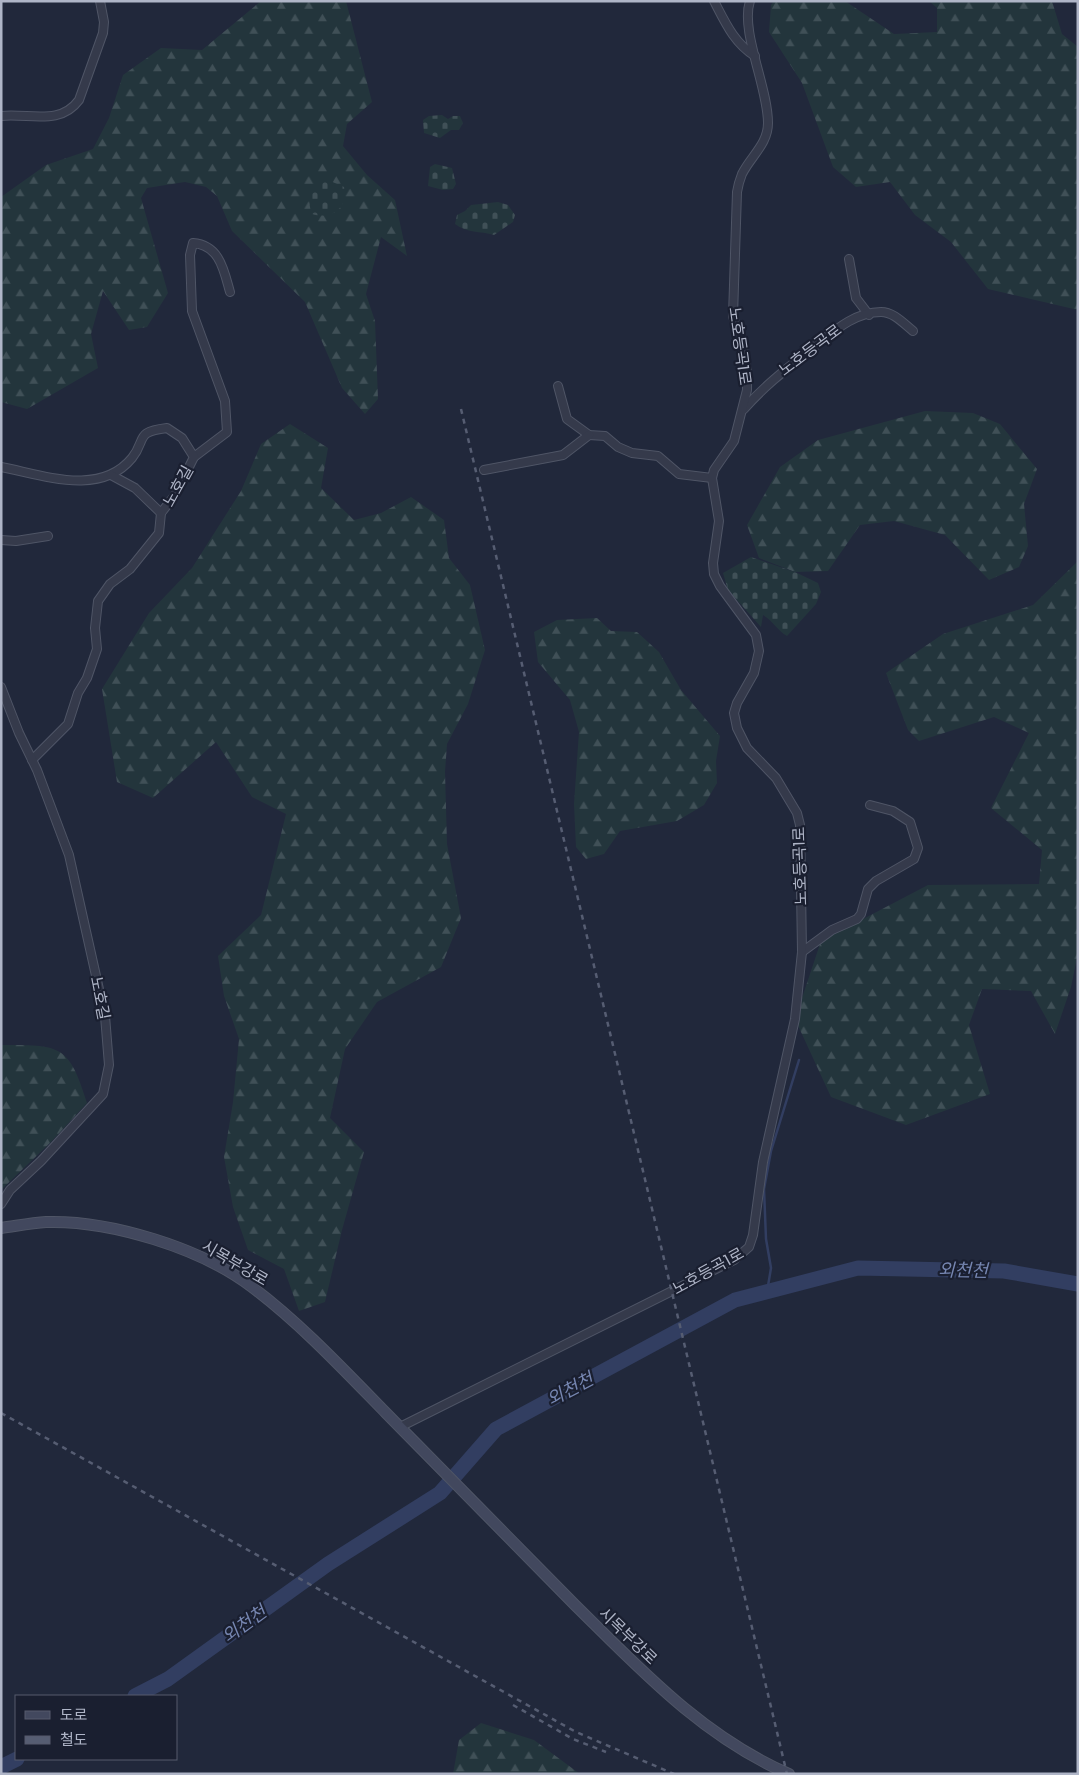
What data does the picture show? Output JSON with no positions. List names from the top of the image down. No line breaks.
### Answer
{"streets":{"street":["노호등곡1로","노호등곡로","노호길","시목부강로"]},"crossings":[["노호등곡1로","노호등곡로"],["노호등곡1로","시목부강로"]],"water":["외천천"],"legend":["도로","철도"]}
